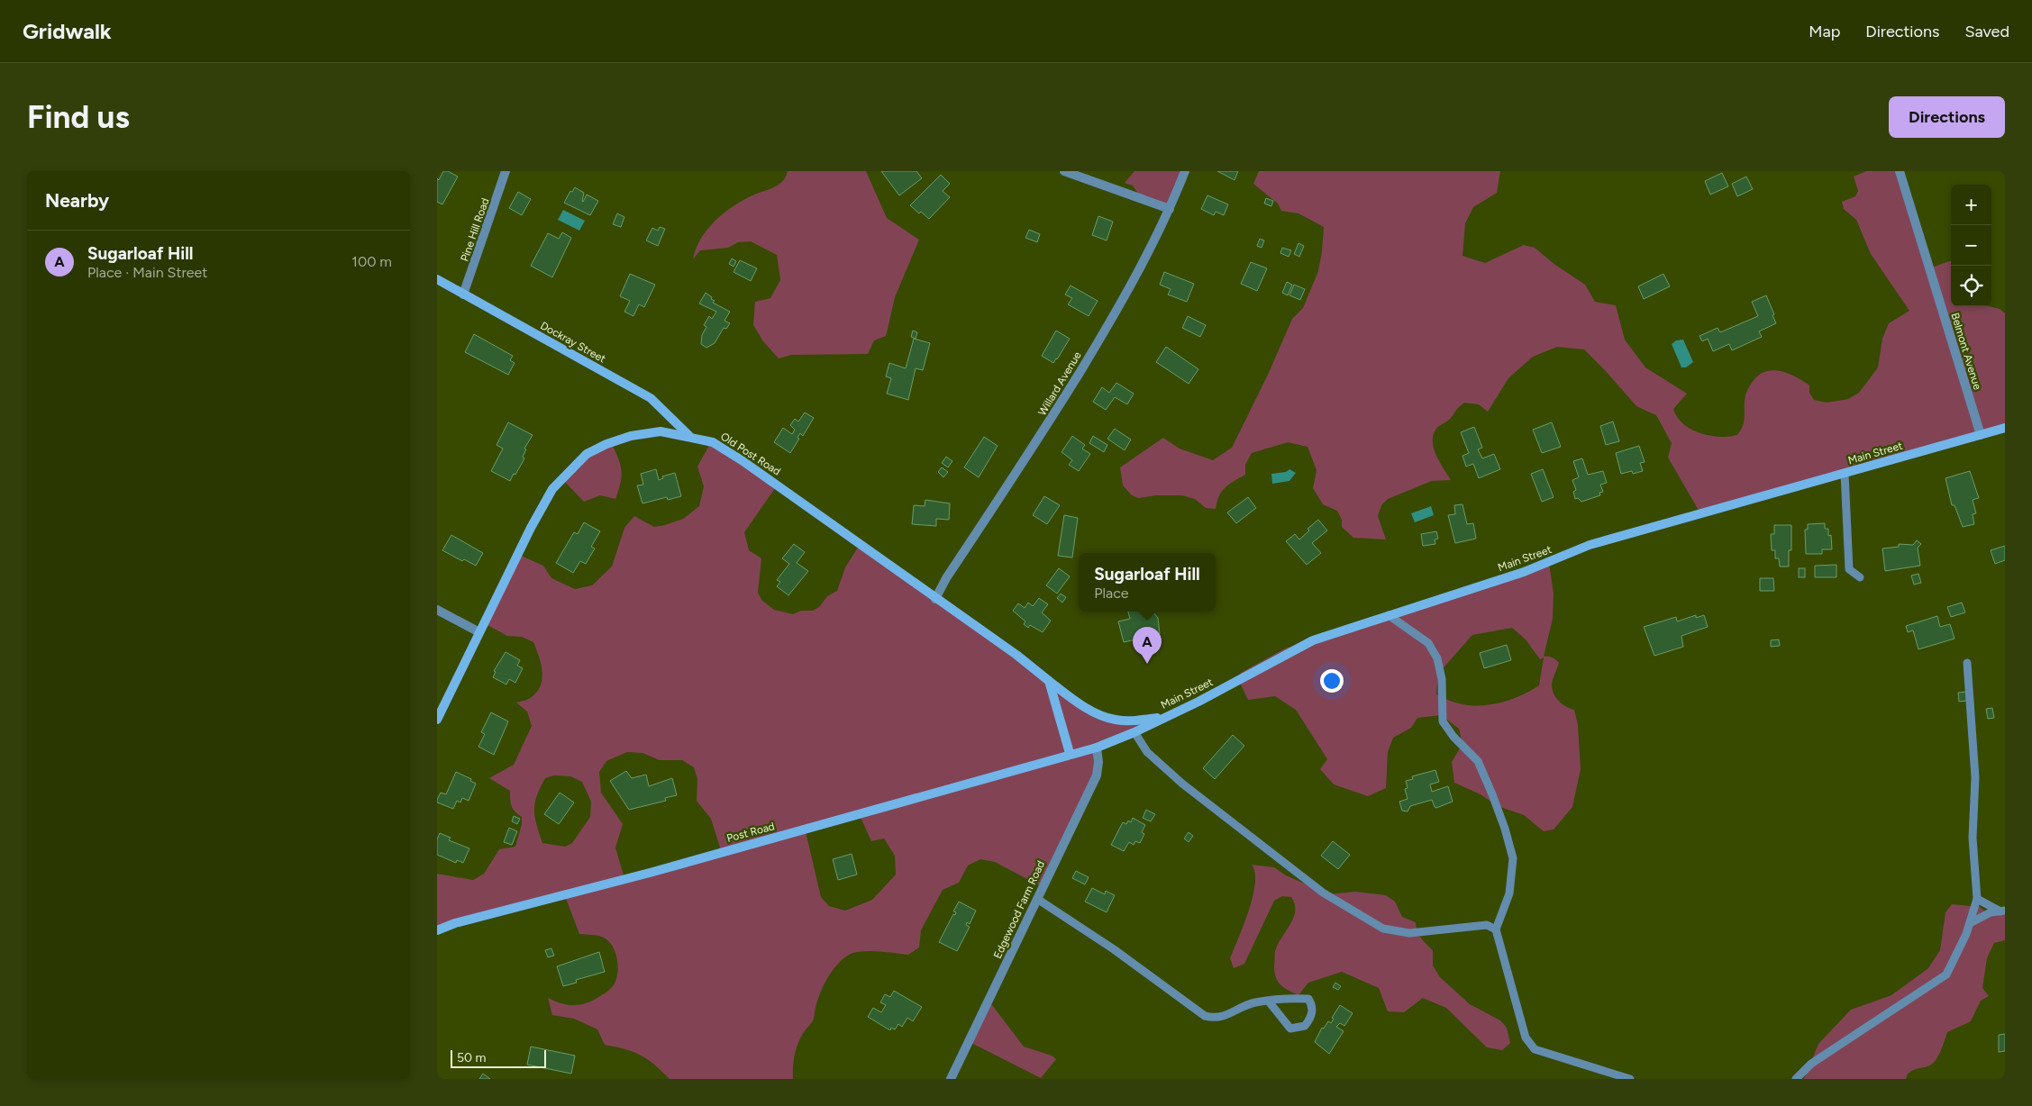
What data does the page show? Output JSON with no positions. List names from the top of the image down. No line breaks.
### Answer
{"streets":{"main road":["Dockray Street","Main Street","Old Post Road","Post Road"],"street":["Pine Hill Road","Belmont Avenue","Willard Avenue","Edgewood Farm Road"]},"crossings":[["Pine Hill Road","Dockray Street"],["Dockray Street","Old Post Road"],["Belmont Avenue","Main Street"],["Willard Avenue","Old Post Road"],["Main Street","Old Post Road"],["Main Street","Post Road"],["Main Street","Edgewood Farm Road"]],"scale_bar":"50 m","page":{"header":"Gridwalk","nav":["Map","Directions","Saved"],"buttons":"Directions","title":"Find us","heading":"Nearby","map_buttons":["+","−"],"list":[{"mark":"A","name":"Sugarloaf Hill","note":"Place · Main Street","value":"100 m"}],"popup":["Sugarloaf Hill","Place"],"pins":"A","scale":"50 m"}}
